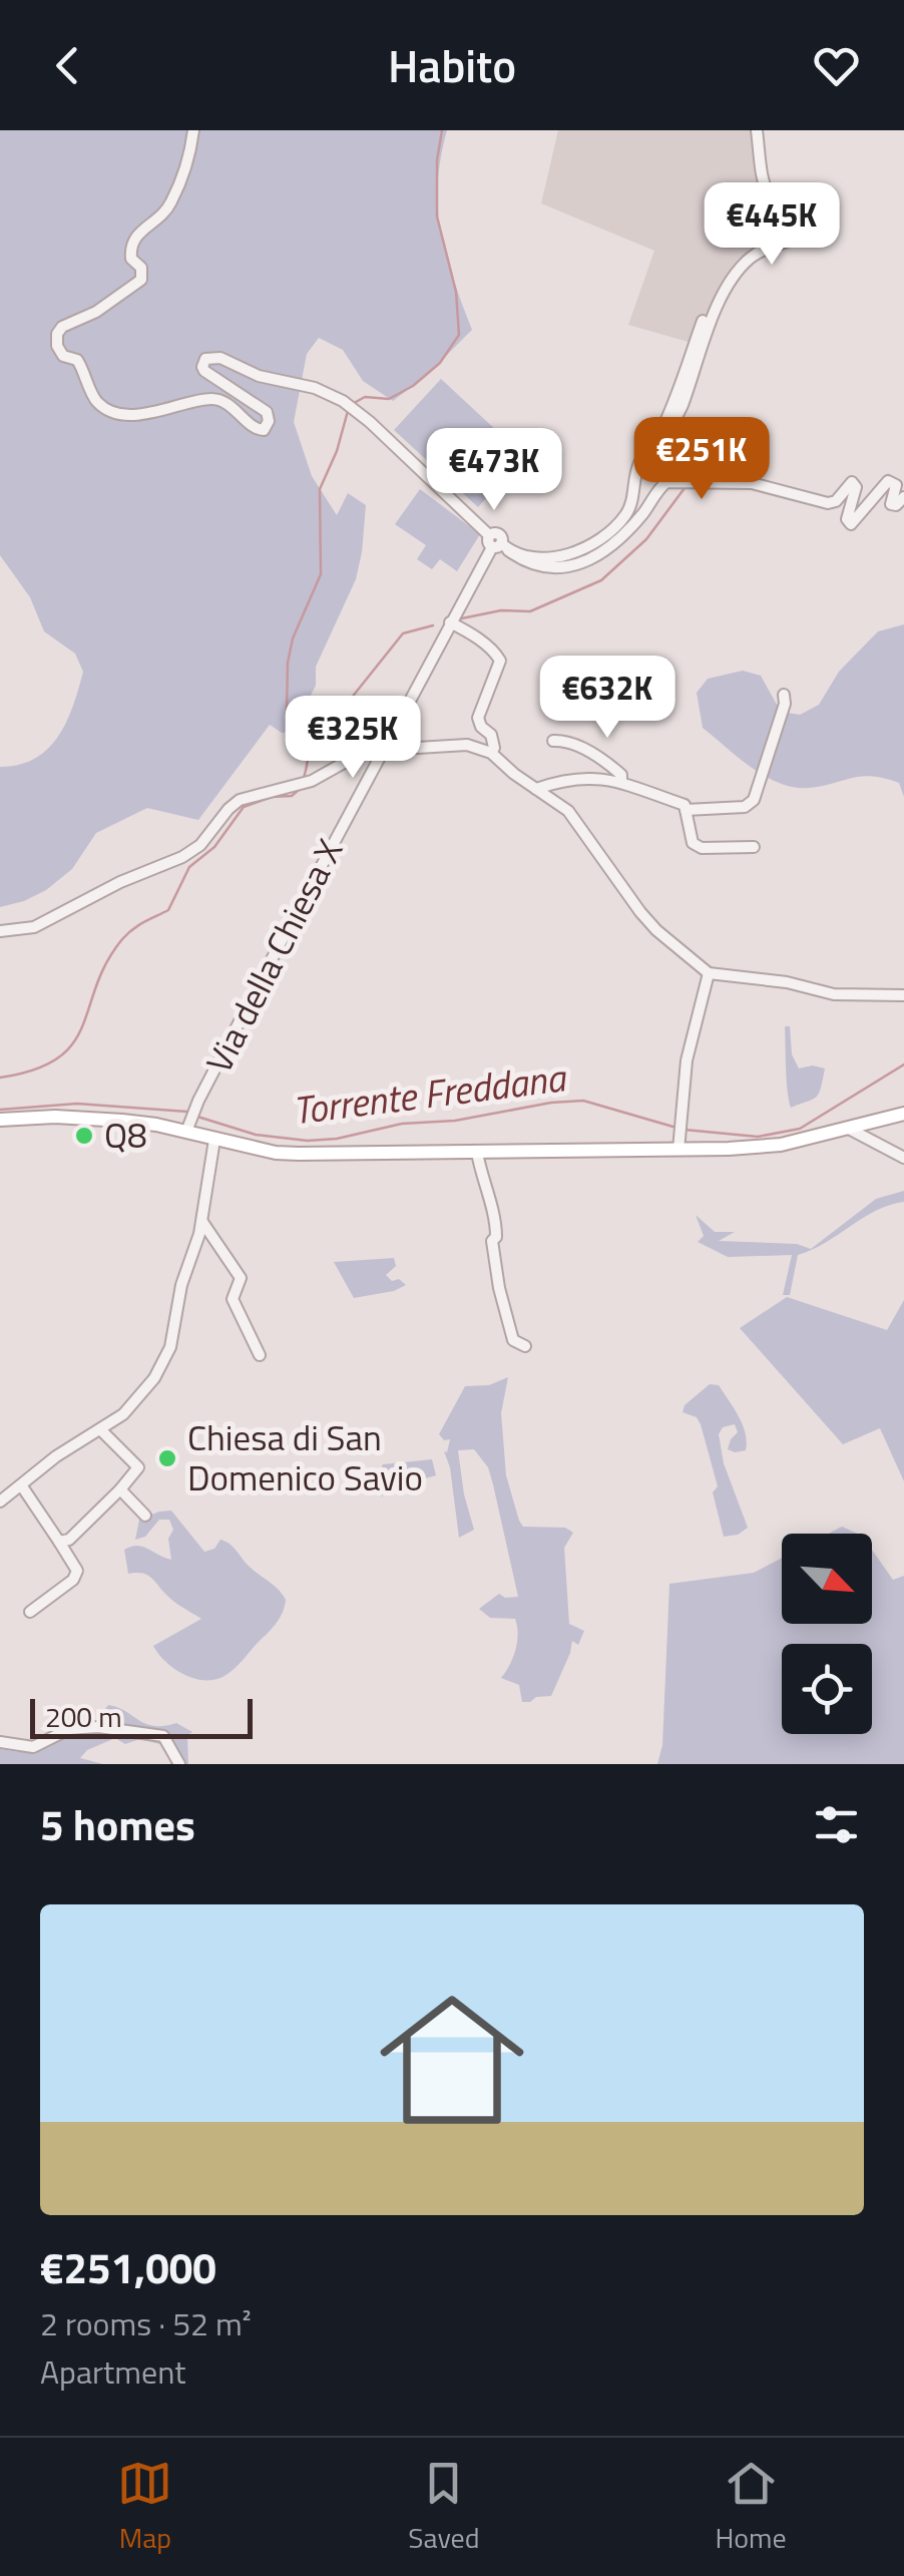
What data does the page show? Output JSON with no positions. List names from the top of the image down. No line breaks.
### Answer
{"streets":{"street":["Via della Chiesa X"]},"water":["Torrente Freddana"],"places":["Q8","Chiesa di San Domenico Savio"],"scale_bar":"200 m","north":"bottom right","page":{"header":"Habito","price":["€445K","€251K","€473K","€632K","€325K"],"scale":"200 m","heading":"5 homes","list":[{"name":"€251,000","note":"2 rooms · 52 m² · Apartment"}],"tabs":["Map","Saved","Home"]}}
